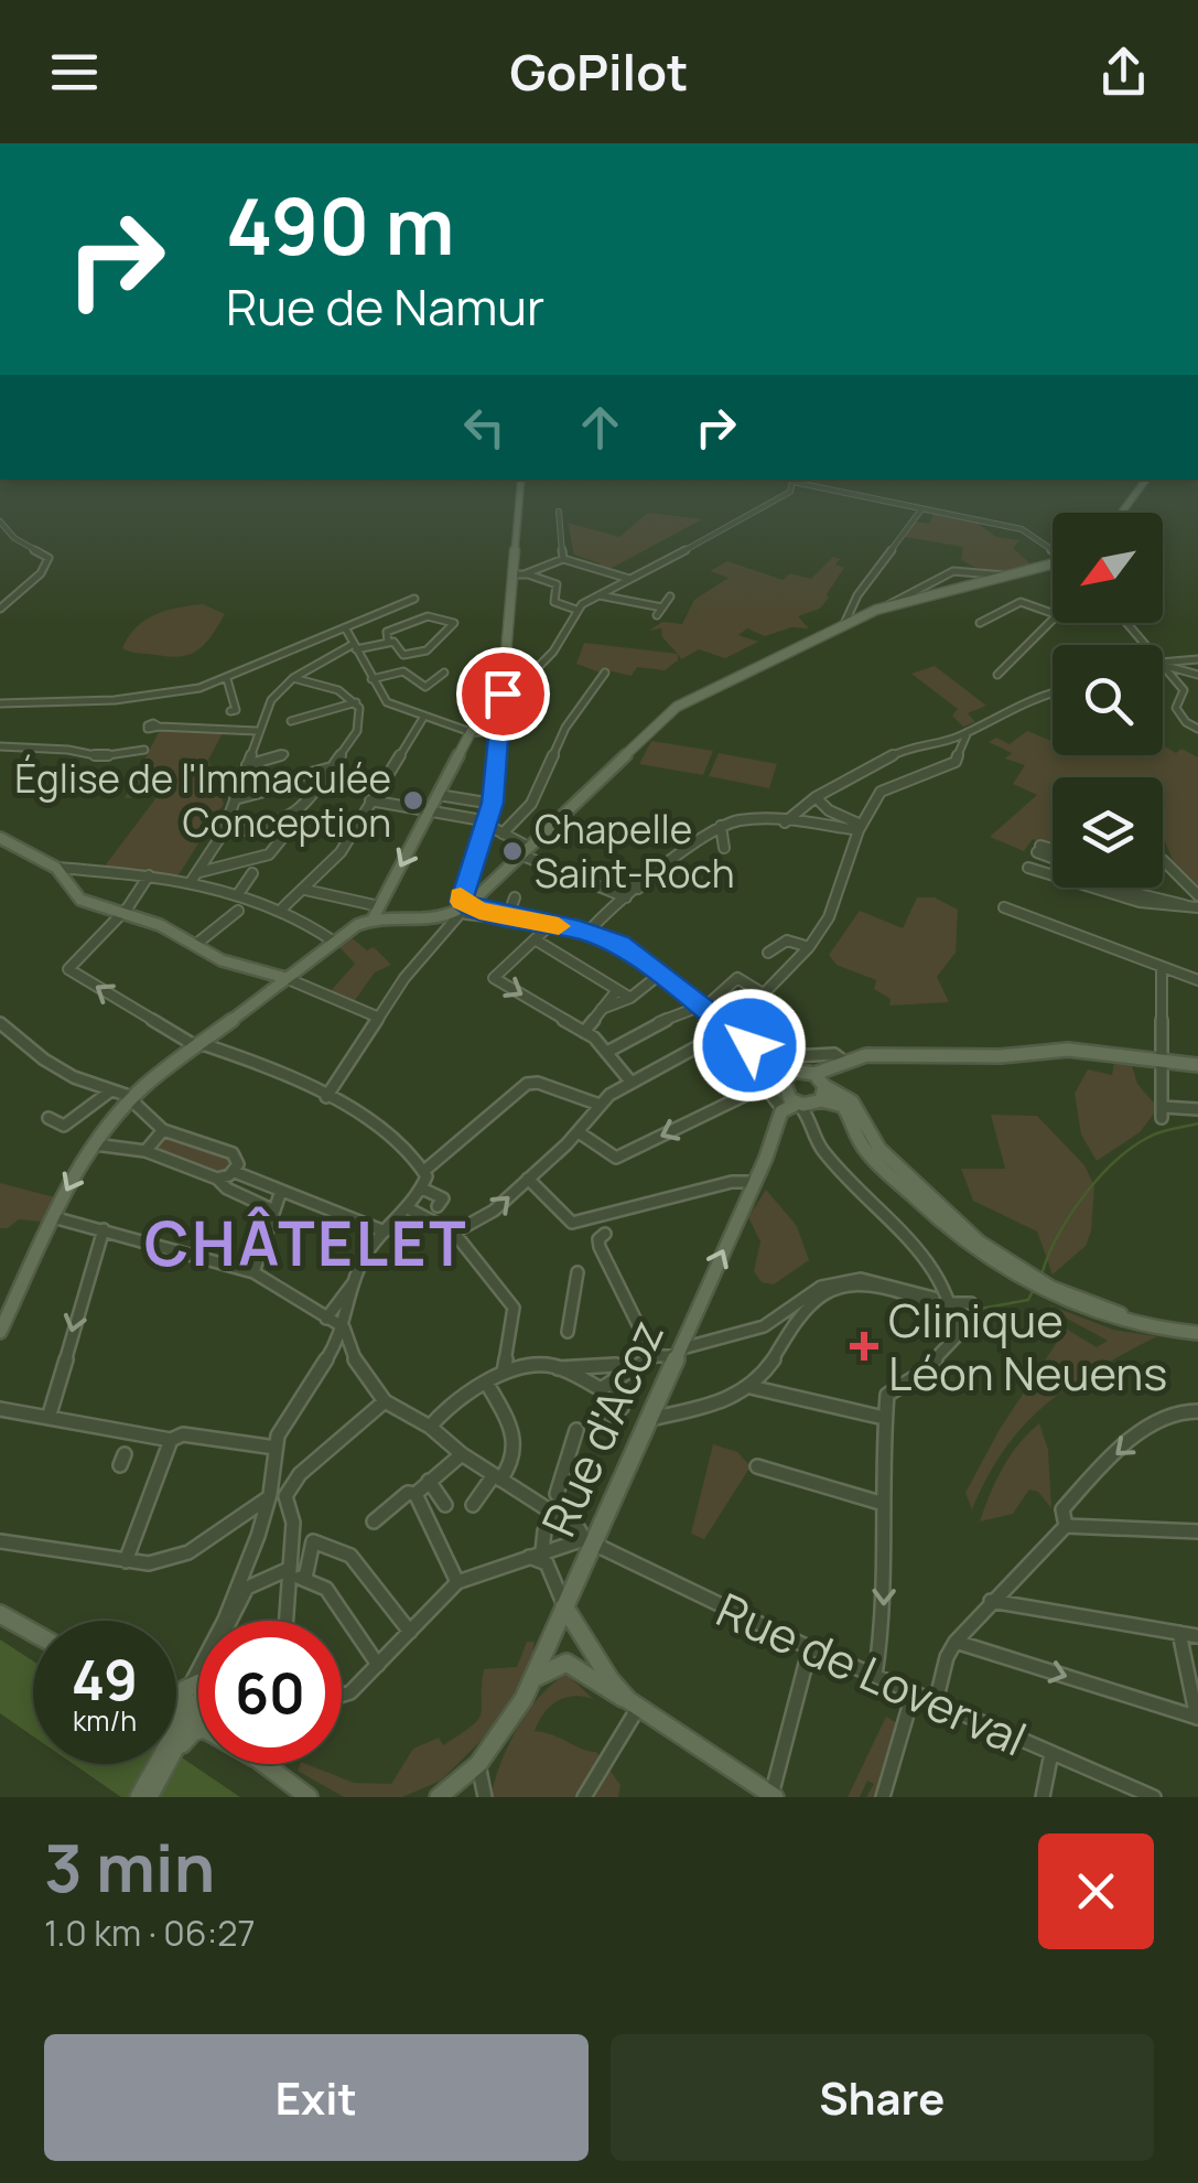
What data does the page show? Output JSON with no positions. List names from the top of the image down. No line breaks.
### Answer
{"streets":{"main road":["Rue d'Acoz"],"street":["Rue de Loverval"]},"crossings":[["Rue d'Acoz","Rue de Loverval"]],"districts":["CHÂTELET"],"places":{"other":["Église de l'Immaculée Conception","Chapelle Saint-Roch"],"health":["Clinique Léon Neuens"]},"north":"bottom left","page":{"header":"GoPilot","turn":["490 m","Rue de Namur"],"speed":"49 km/h","limit":"60","heading":["3 min","1.0 km · 06:27"],"buttons":["Exit","Share"]}}
